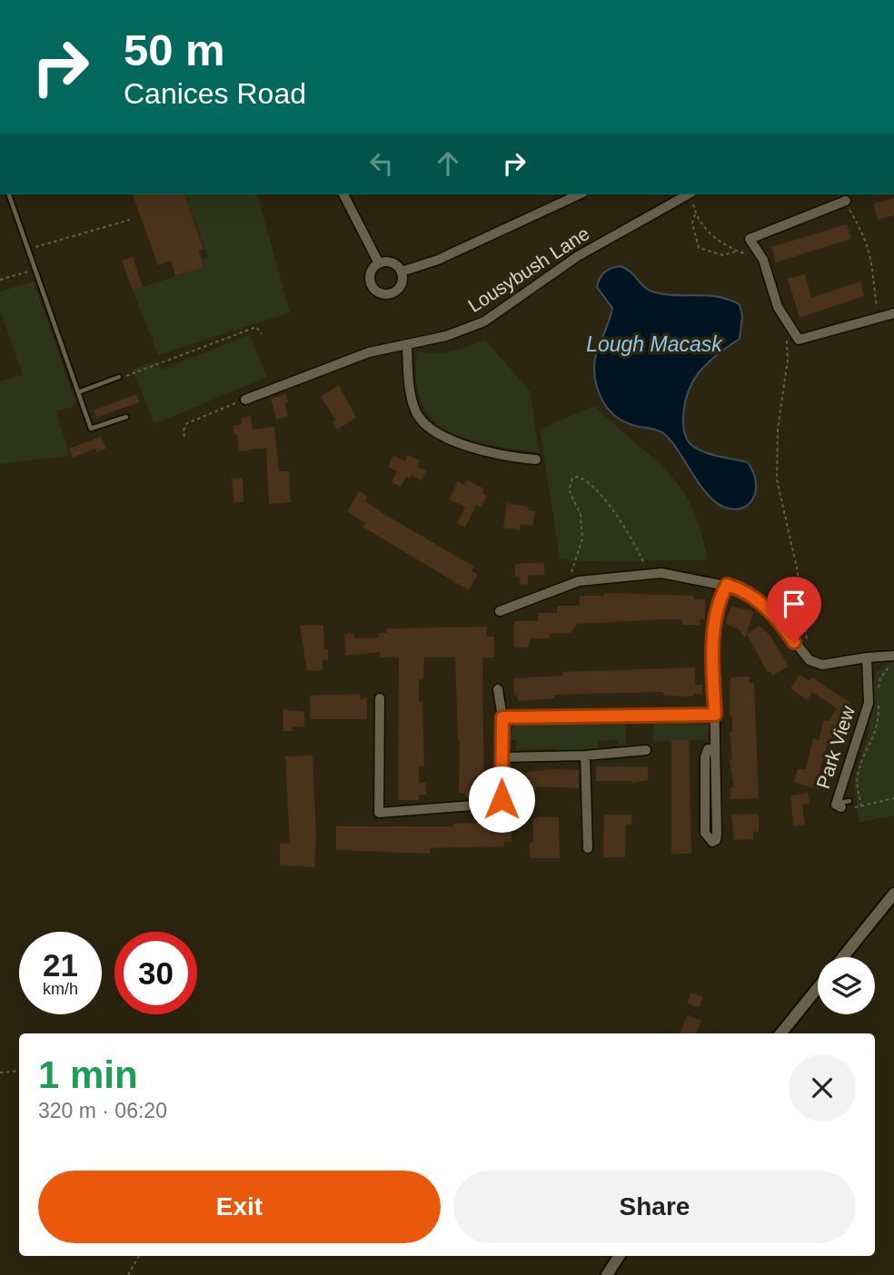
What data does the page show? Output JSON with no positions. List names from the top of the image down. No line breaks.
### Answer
{"streets":{"street":["Lousybush Lane","Park View"]},"water":["Lough Macask"],"page":{"turn":["50 m","Canices Road"],"speed":"21 km/h","limit":"30","heading":["1 min","320 m · 06:20"],"buttons":["Exit","Share"]}}
